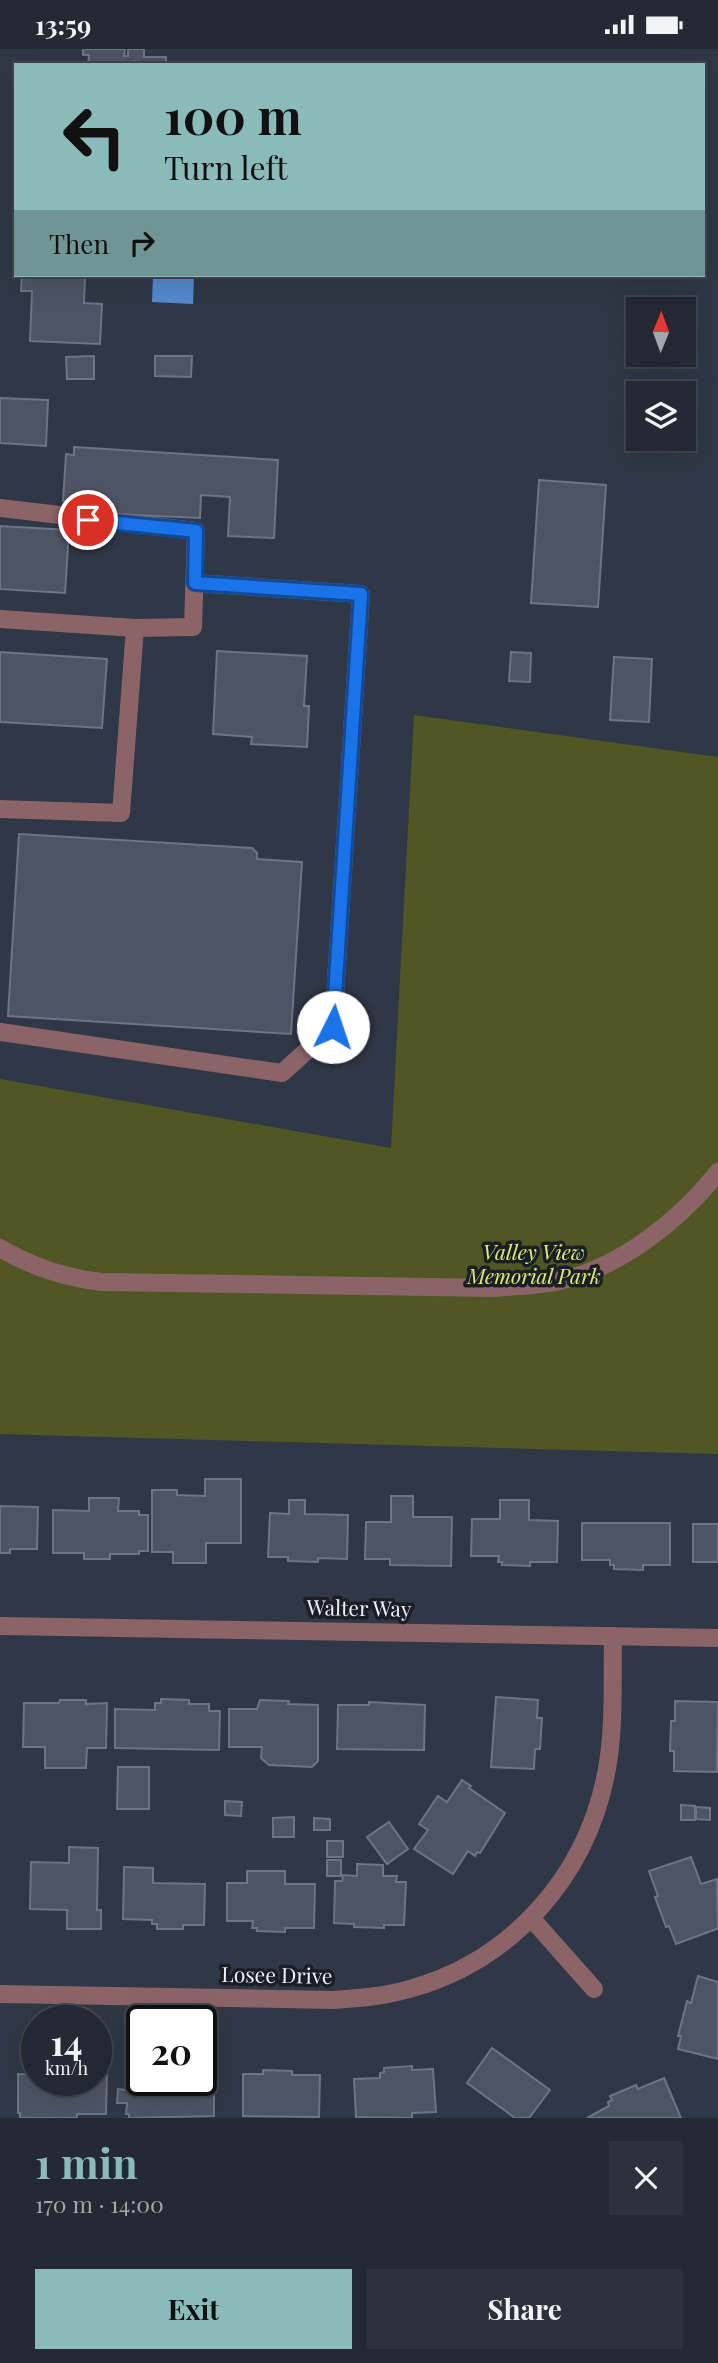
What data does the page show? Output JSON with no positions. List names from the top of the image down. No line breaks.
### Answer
{"streets":{"street":["Walter Way","Losee Drive"]},"crossings":[["Walter Way","Losee Drive"]],"parks":["Valley View Memorial Park"],"north":"top","page":{"status":"13:59","turn":["100 m","Turn left"],"then":"Then","speed":"14 km/h","limit":"20","heading":["1 min","170 m · 14:00"],"buttons":["Exit","Share"]}}
